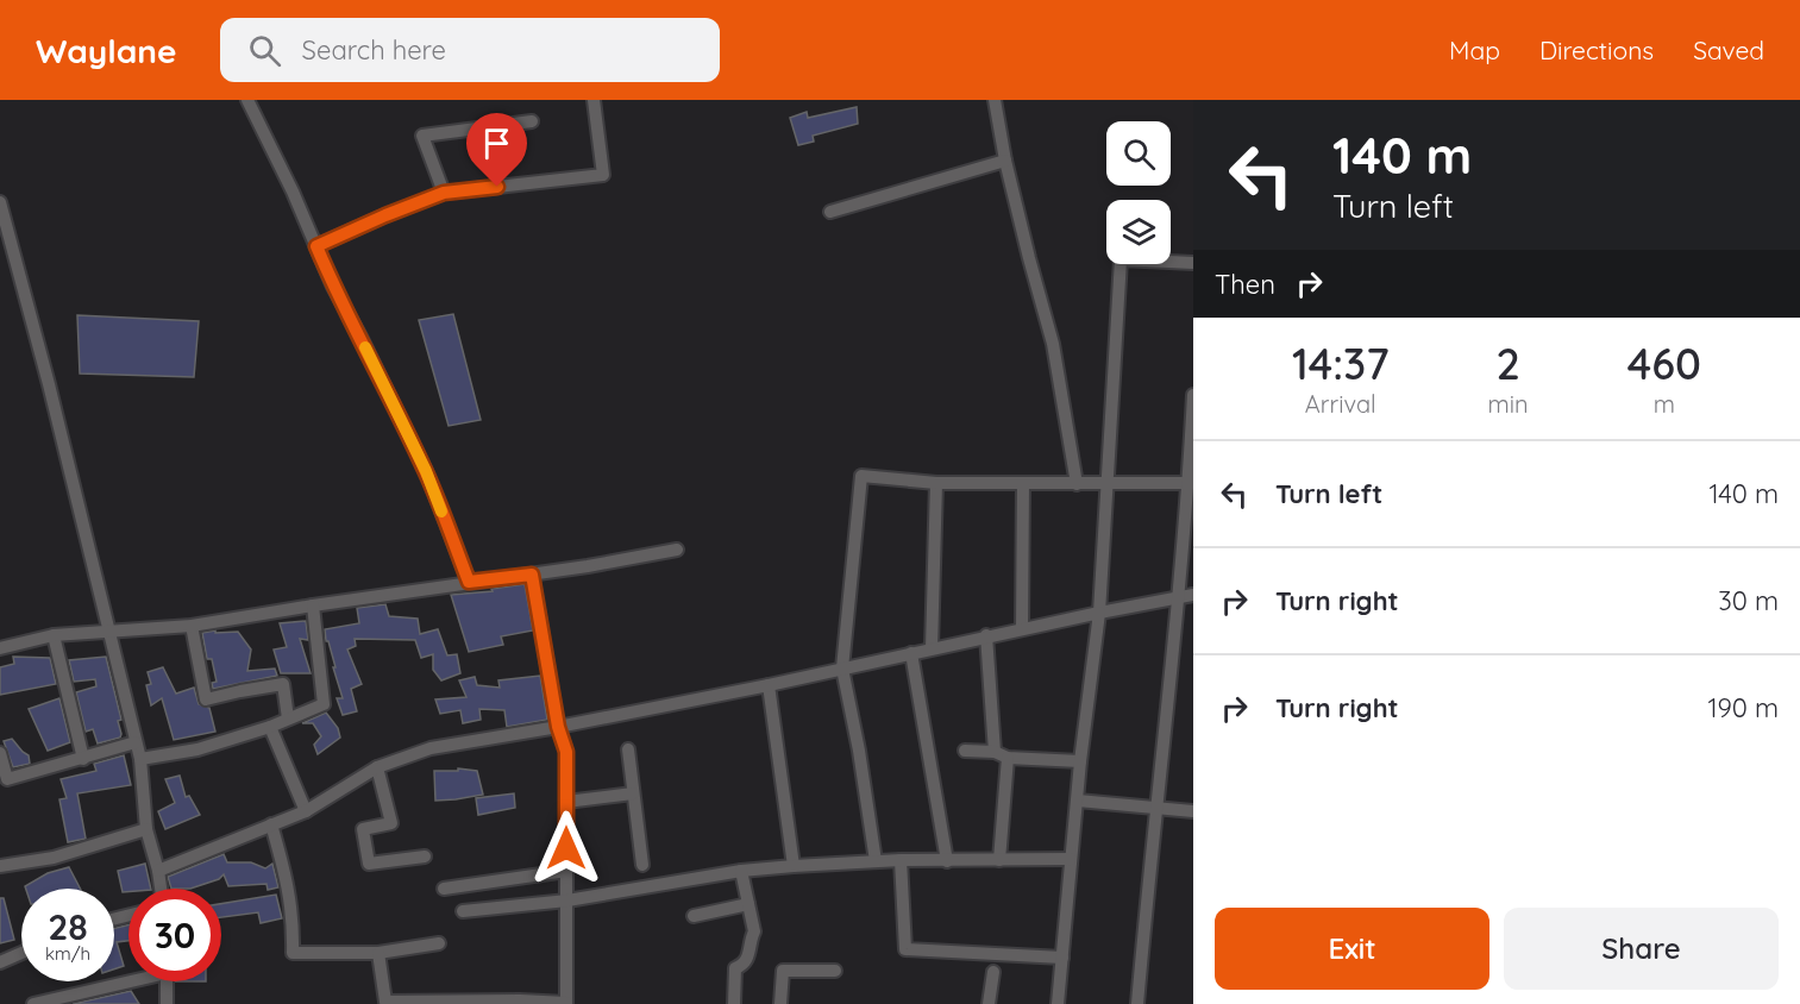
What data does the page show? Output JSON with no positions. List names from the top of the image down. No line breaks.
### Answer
{"page":{"header":"Waylane","search":"Search here","nav":["Map","Directions","Saved"],"turn":["140 m","Turn left"],"then":"Then","eta":["14:37","Arrival","2","min","460","m"],"list":[{"name":"Turn left","value":"140 m"},{"name":"Turn right","value":"30 m"},{"name":"Turn right","value":"190 m"}],"speed":"28 km/h","limit":"30","buttons":["Exit","Share"]}}
